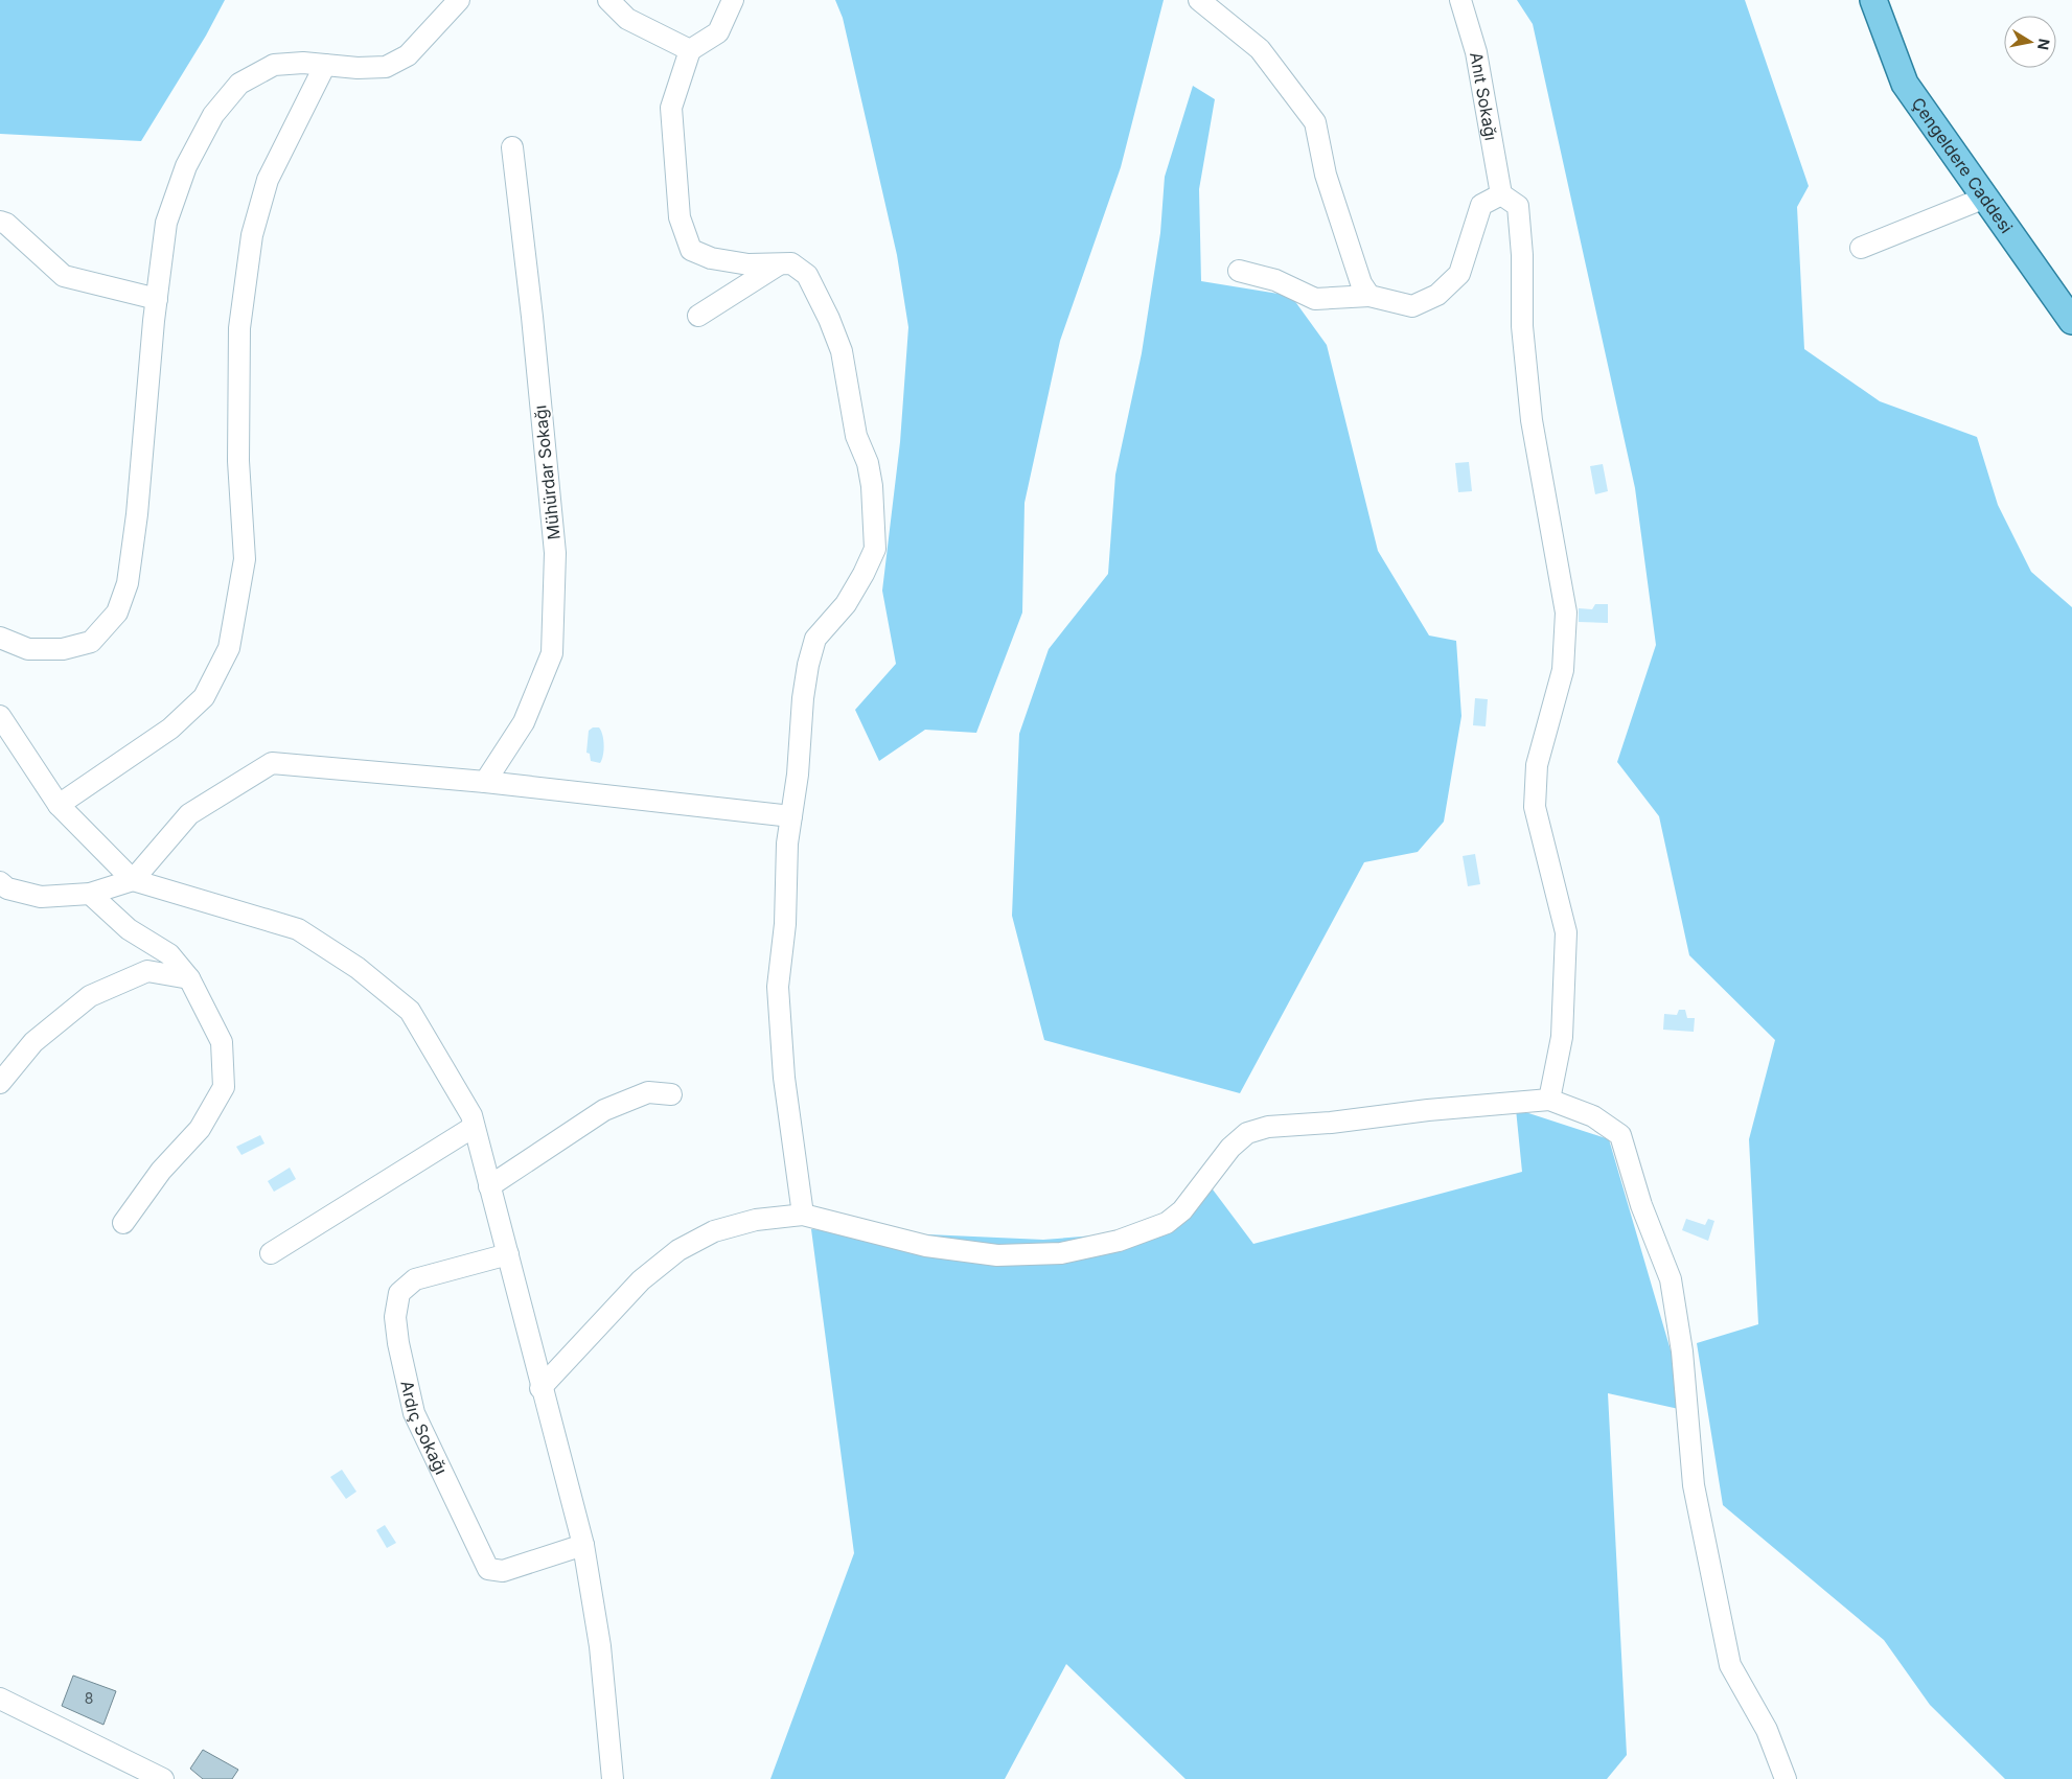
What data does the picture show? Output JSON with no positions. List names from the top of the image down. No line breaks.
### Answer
{"streets":{"main road":["Çengeldere Caddesi"],"street":["Anıt Sokağı","Mühürdar Sokağı","Ardıç Sokağı"]},"house_numbers":["8"],"north":"right"}
